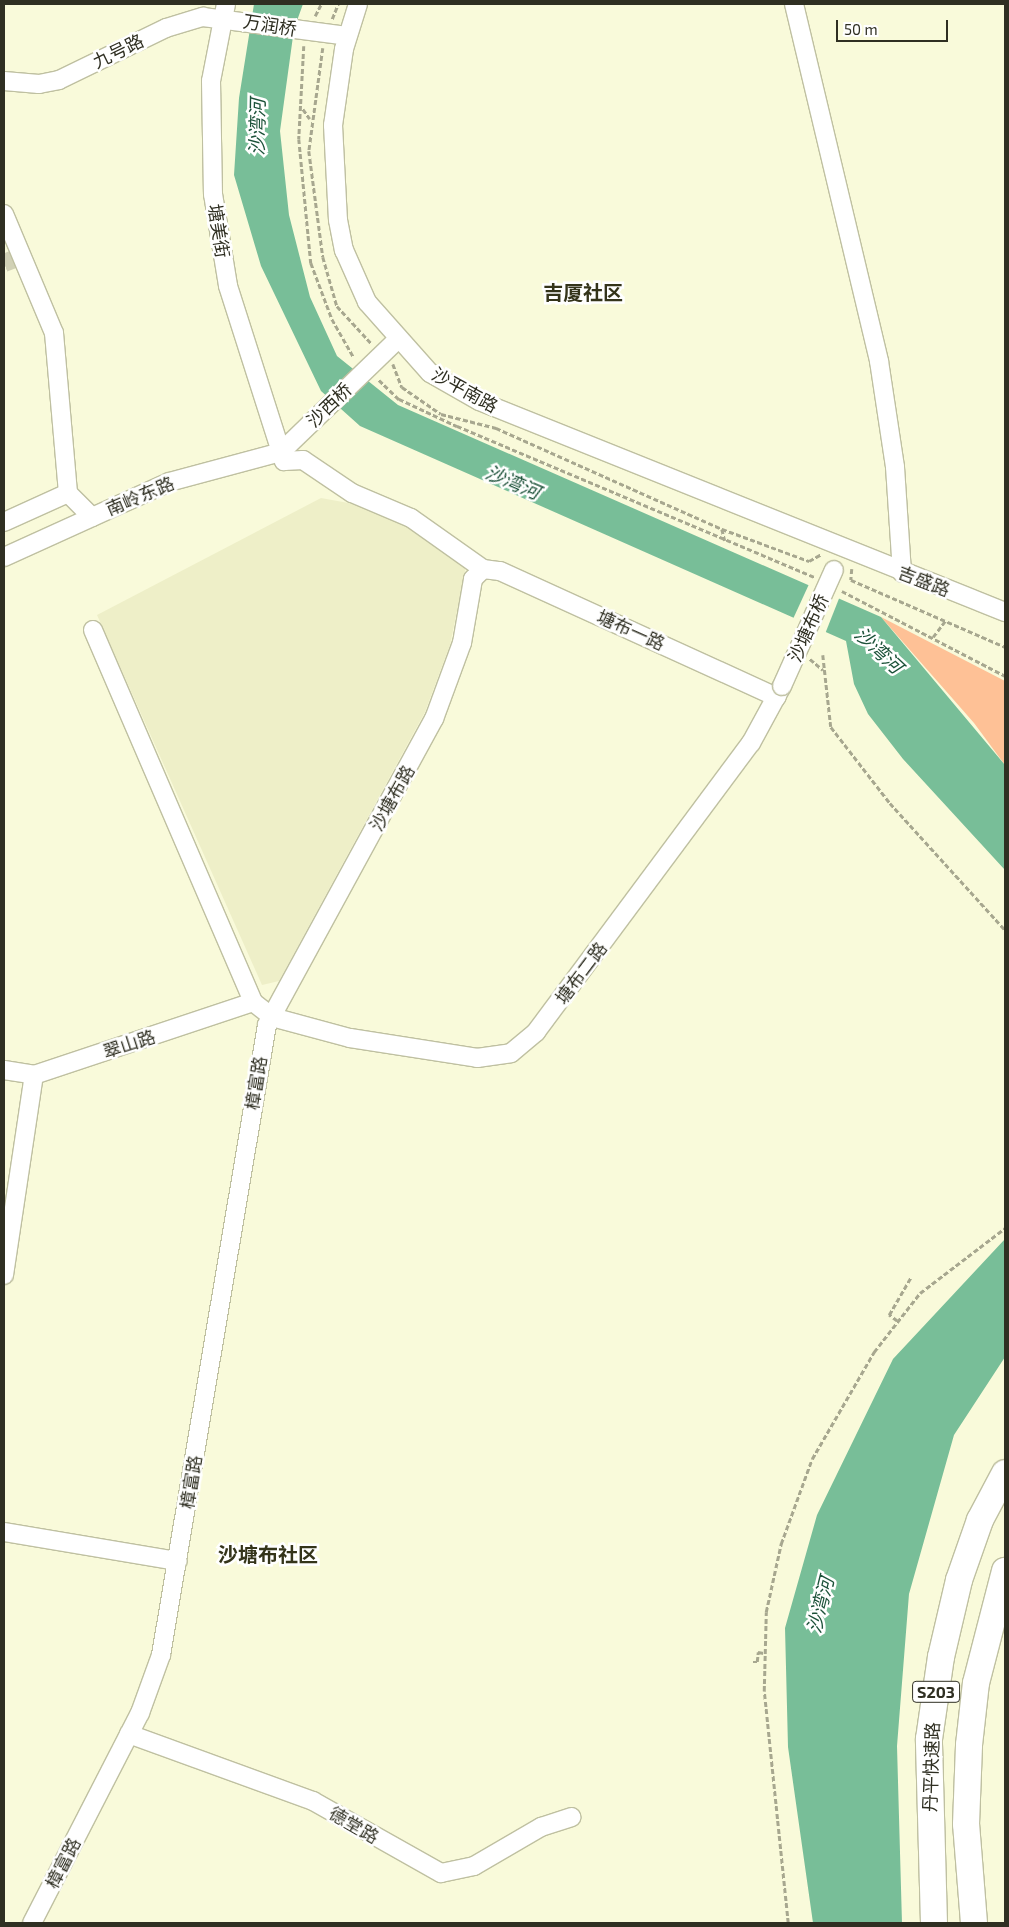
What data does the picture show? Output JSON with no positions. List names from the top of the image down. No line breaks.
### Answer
{"streets":{"highway":["S203","丹平快速路"],"street":["万润桥","九号路","塘美街","沙平南路","沙西桥","南岭东路","吉盛路","沙塘布桥","塘布一路","沙塘布路","塘布二路","翠山路","樟富路","德堂路"]},"crossings":[["万润桥","九号路"],["万润桥","塘美街"],["万润桥","沙平南路"],["九号路","塘美街"],["塘美街","沙西桥"],["塘美街","南岭东路"],["沙平南路","沙西桥"],["沙平南路","吉盛路"],["沙平南路","沙塘布桥"],["沙西桥","南岭东路"],["吉盛路","沙塘布桥"],["沙塘布桥","塘布一路"],["沙塘布桥","塘布二路"],["塘布一路","沙塘布路"],["塘布一路","塘布二路"],["沙塘布路","塘布二路"],["沙塘布路","樟富路"],["塘布二路","樟富路"],["樟富路","德堂路"]],"districts":["吉厦社区","沙塘布社区"],"water":["沙湾河"],"scale_bar":"50 m"}
